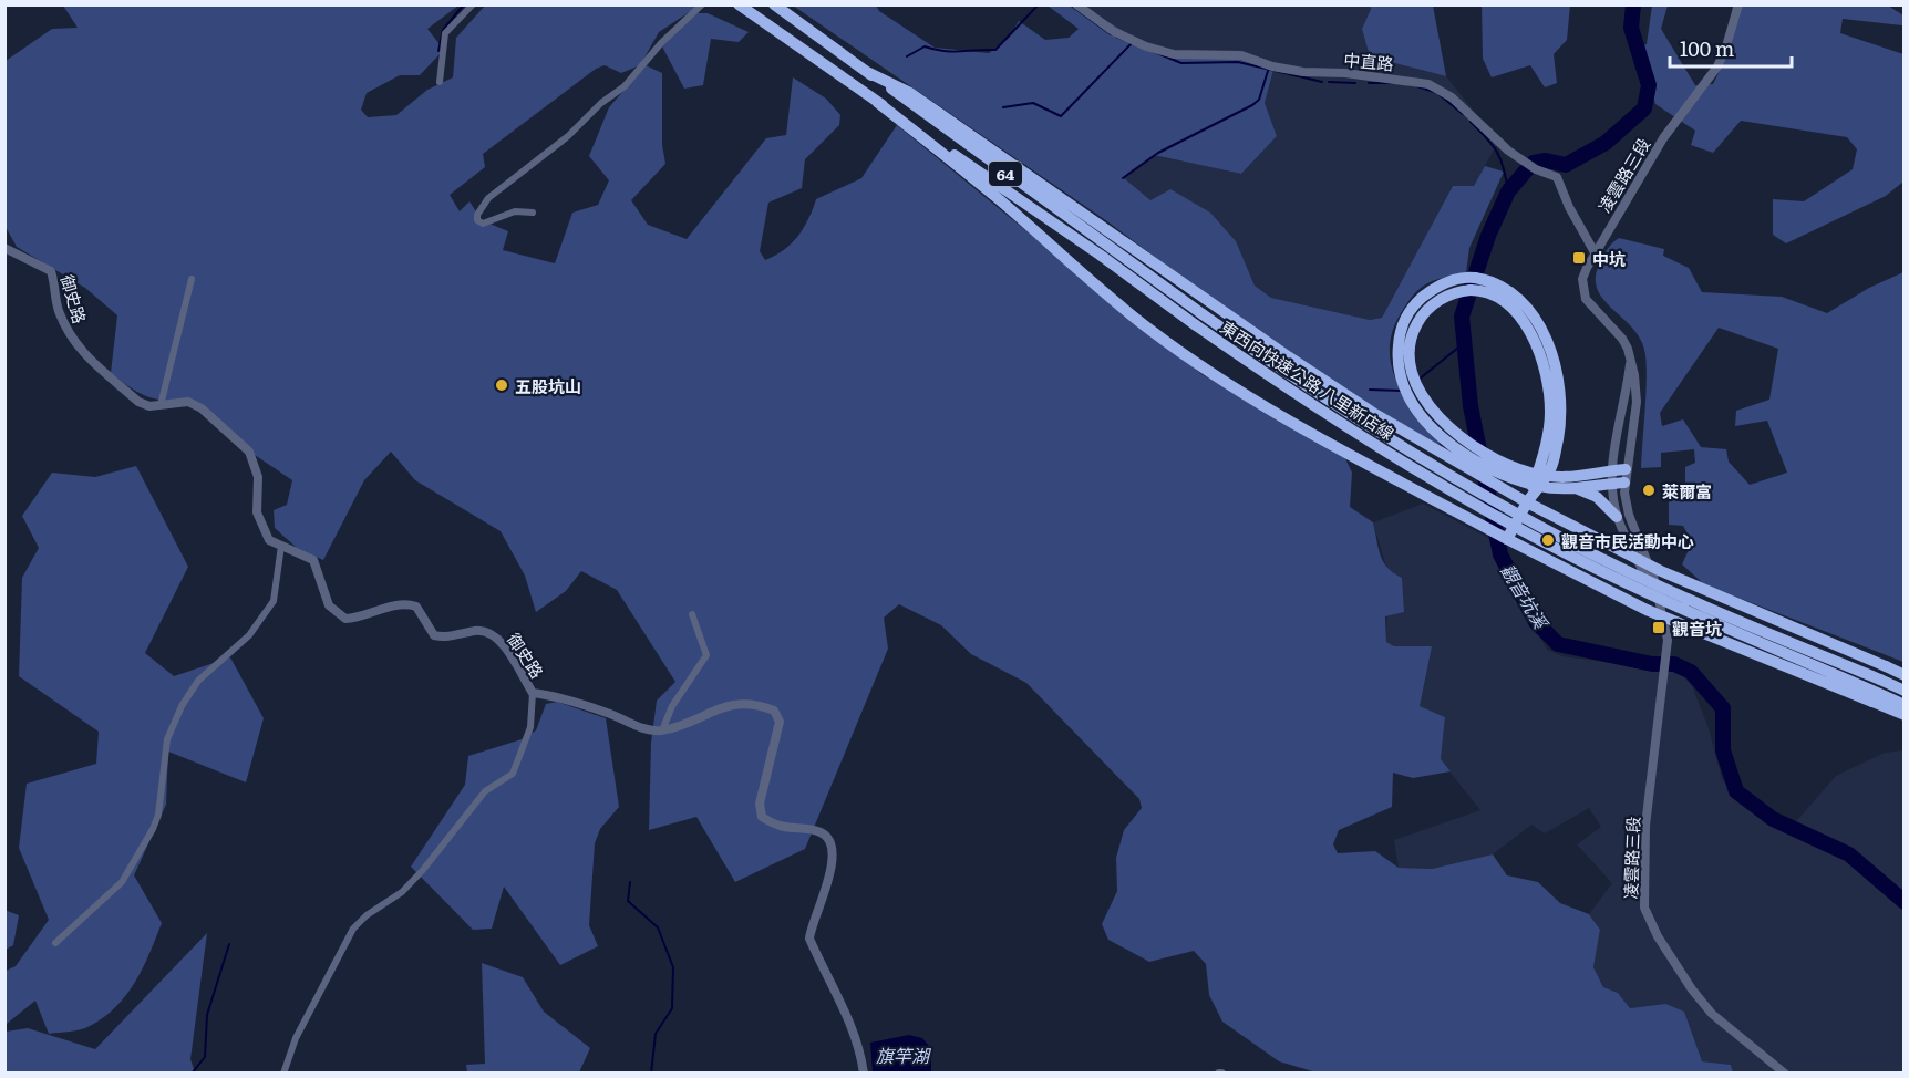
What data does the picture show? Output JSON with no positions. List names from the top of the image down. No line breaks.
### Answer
{"streets":{"highway":["64","東西向快速公路 八里新店線"],"street":["中直路","凌雲路三段","御史路"]},"crossings":[["中直路","凌雲路三段"]],"water":["觀音坑溪","旗竿湖"],"places":{"transit":["中坑","觀音坑"],"other":["五股坑山","萊爾富","觀音市民活動中心"]},"scale_bar":"100 m"}
